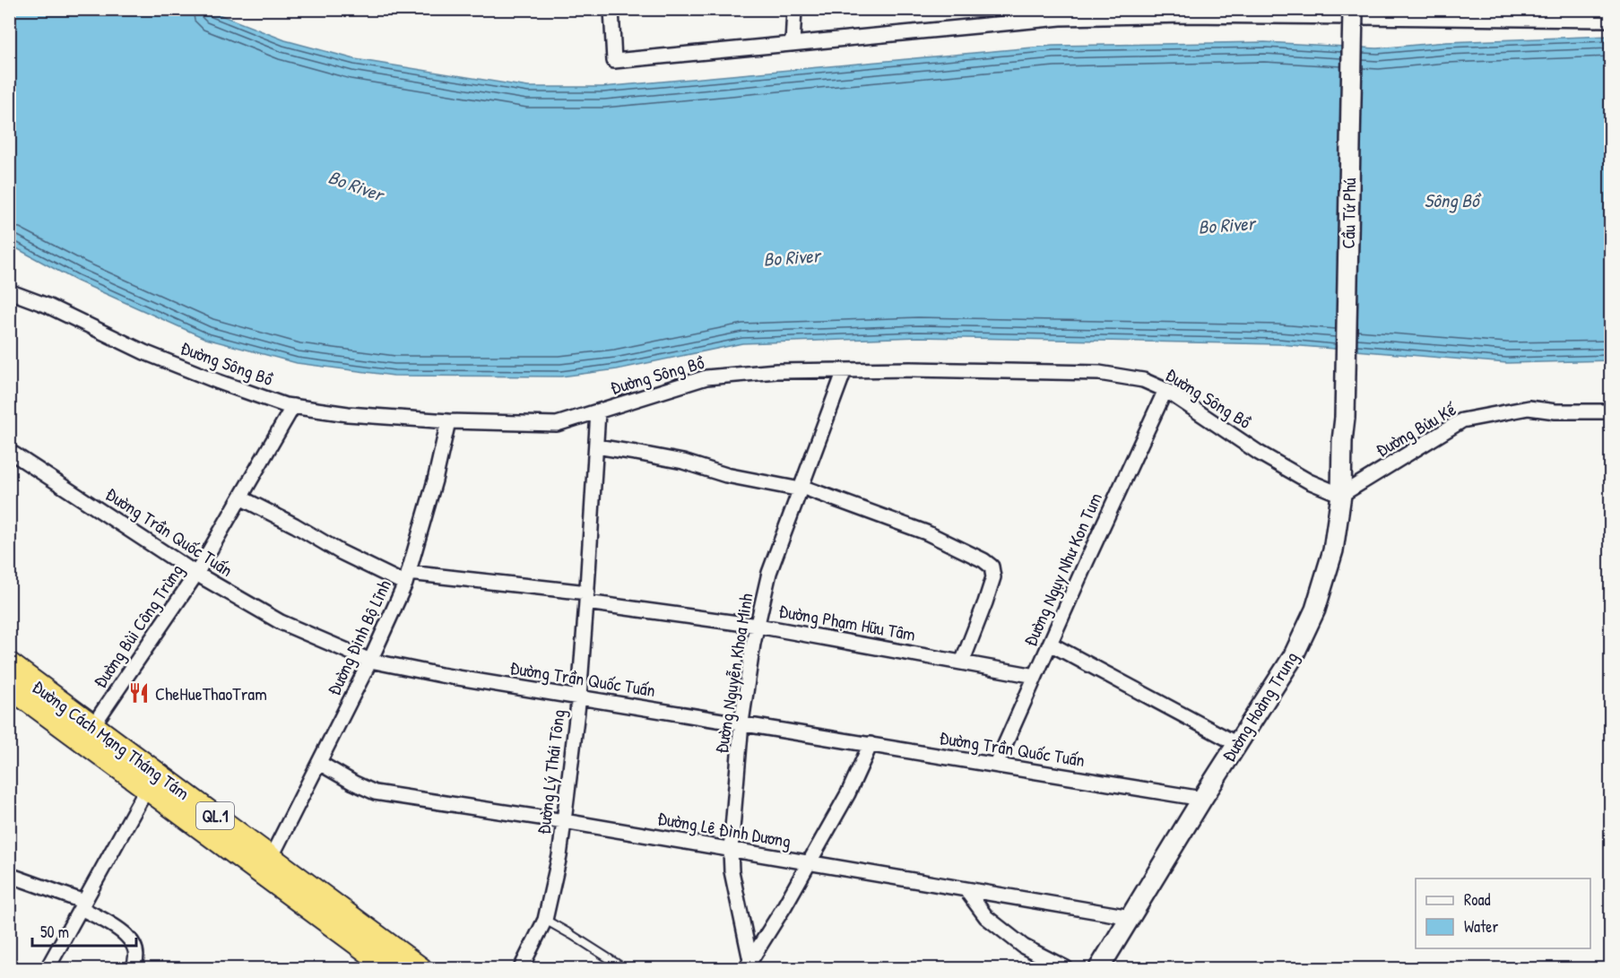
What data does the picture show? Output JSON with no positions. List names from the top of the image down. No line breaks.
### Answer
{"streets":{"highway":["Đường Cách Mạng Tháng Tám","QL.1"],"main road":["Cầu Tứ Phú","Đường Hoàng Trung"],"street":["Đường Sông Bồ","Đường Bửu Kế","Đường Trần Quốc Tuấn","Đường Ngụy Như Kon Tum","Đường Phạm Hữu Tâm","Đường Bùi Công Trừng","Đường Đinh Bộ Lĩnh","Đường Nguyễn Khoa Minh","Đường Lý Thái Tông","Đường Lê Đình Dương"]},"crossings":[["Cầu Tứ Phú","Đường Hoàng Trung"],["Đường Sông Bồ","Đường Bửu Kế"],["Đường Sông Bồ","Đường Ngụy Như Kon Tum"],["Đường Sông Bồ","Đường Bùi Công Trừng"],["Đường Sông Bồ","Đường Đinh Bộ Lĩnh"],["Đường Sông Bồ","Đường Nguyễn Khoa Minh"],["Đường Sông Bồ","Đường Hoàng Trung"],["Đường Sông Bồ","Đường Lý Thái Tông"],["Đường Bửu Kế","Đường Hoàng Trung"],["Đường Trần Quốc Tuấn","Đường Ngụy Như Kon Tum"],["Đường Trần Quốc Tuấn","Đường Bùi Công Trừng"],["Đường Trần Quốc Tuấn","Đường Đinh Bộ Lĩnh"],["Đường Trần Quốc Tuấn","Đường Nguyễn Khoa Minh"],["Đường Trần Quốc Tuấn","Đường Hoàng Trung"],["Đường Trần Quốc Tuấn","Đường Lý Thái Tông"],["Đường Ngụy Như Kon Tum","Đường Phạm Hữu Tâm"],["Đường Phạm Hữu Tâm","Đường Bùi Công Trừng"],["Đường Phạm Hữu Tâm","Đường Đinh Bộ Lĩnh"],["Đường Phạm Hữu Tâm","Đường Nguyễn Khoa Minh"],["Đường Phạm Hữu Tâm","Đường Lý Thái Tông"],["Đường Bùi Công Trừng","Đường Cách Mạng Tháng Tám"],["Đường Đinh Bộ Lĩnh","Đường Cách Mạng Tháng Tám"],["Đường Đinh Bộ Lĩnh","Đường Lê Đình Dương"],["Đường Nguyễn Khoa Minh","Đường Lê Đình Dương"],["Đường Hoàng Trung","Đường Lê Đình Dương"],["Đường Lý Thái Tông","Đường Lê Đình Dương"]],"water":["Bo River","Sông Bồ"],"places":{"restaurant":["CheHueThaoTram"]},"legend":["Road","Water"],"scale_bar":"50 m"}
